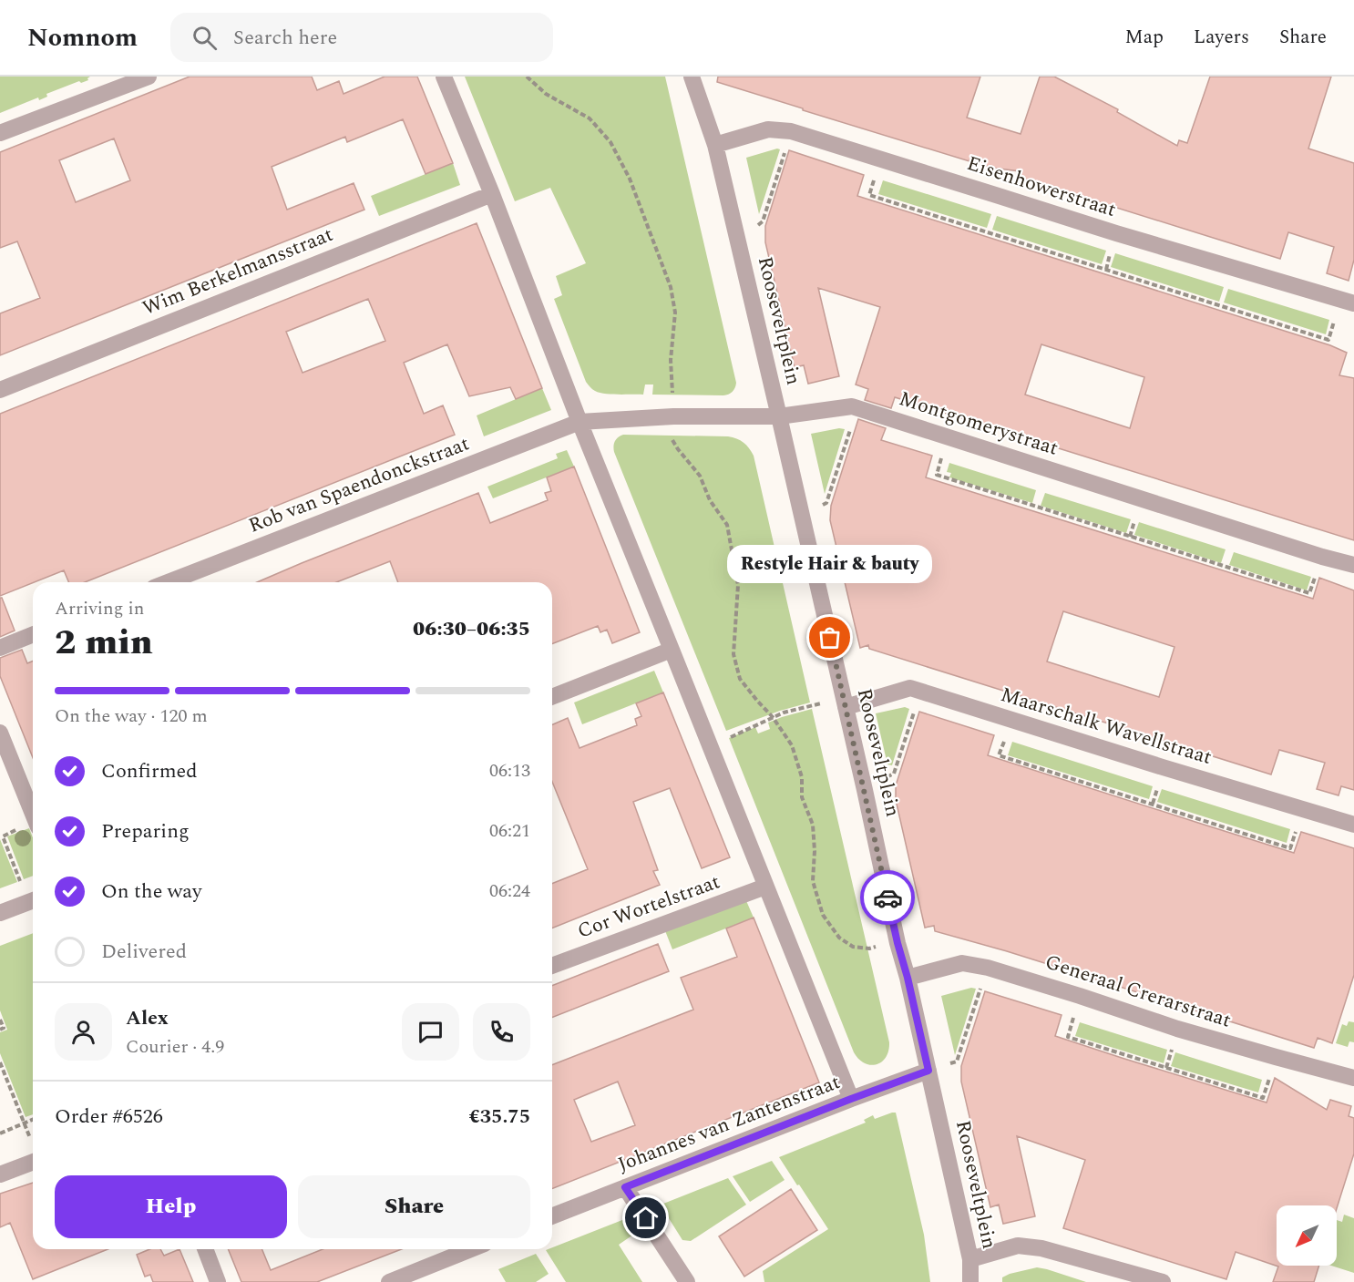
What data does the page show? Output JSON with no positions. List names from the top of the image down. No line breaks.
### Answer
{"streets":{"street":["Eisenhowerstraat","Wim Berkelmansstraat","Rooseveltplein","Montgomerystraat","Rob van Spaendonckstraat","Maarschalk Wavellstraat","Cor Wortelstraat","Generaal Crerarstraat","Johannes van Zantenstraat"]},"crossings":[["Eisenhowerstraat","Rooseveltplein"],["Rooseveltplein","Montgomerystraat"],["Rooseveltplein","Maarschalk Wavellstraat"],["Rooseveltplein","Generaal Crerarstraat"],["Rooseveltplein","Johannes van Zantenstraat"],["Montgomerystraat","Rob van Spaendonckstraat"]],"places":["Restyle Hair & bauty"],"north":"bottom left","page":{"header":"Nomnom","search":"Search here","nav":["Map","Layers","Share"],"bubble":"Restyle Hair & bauty","heading":["2 min","Arriving in","06:30–06:35"],"panel":["Alex","Courier · 4.9","Order #6526","€35.75"],"bar":"On the way · 120 m","list":[["Confirmed","06:13"],["Preparing","06:21"],["On the way","06:24"],"Delivered"],"buttons":["Help","Share"]}}
